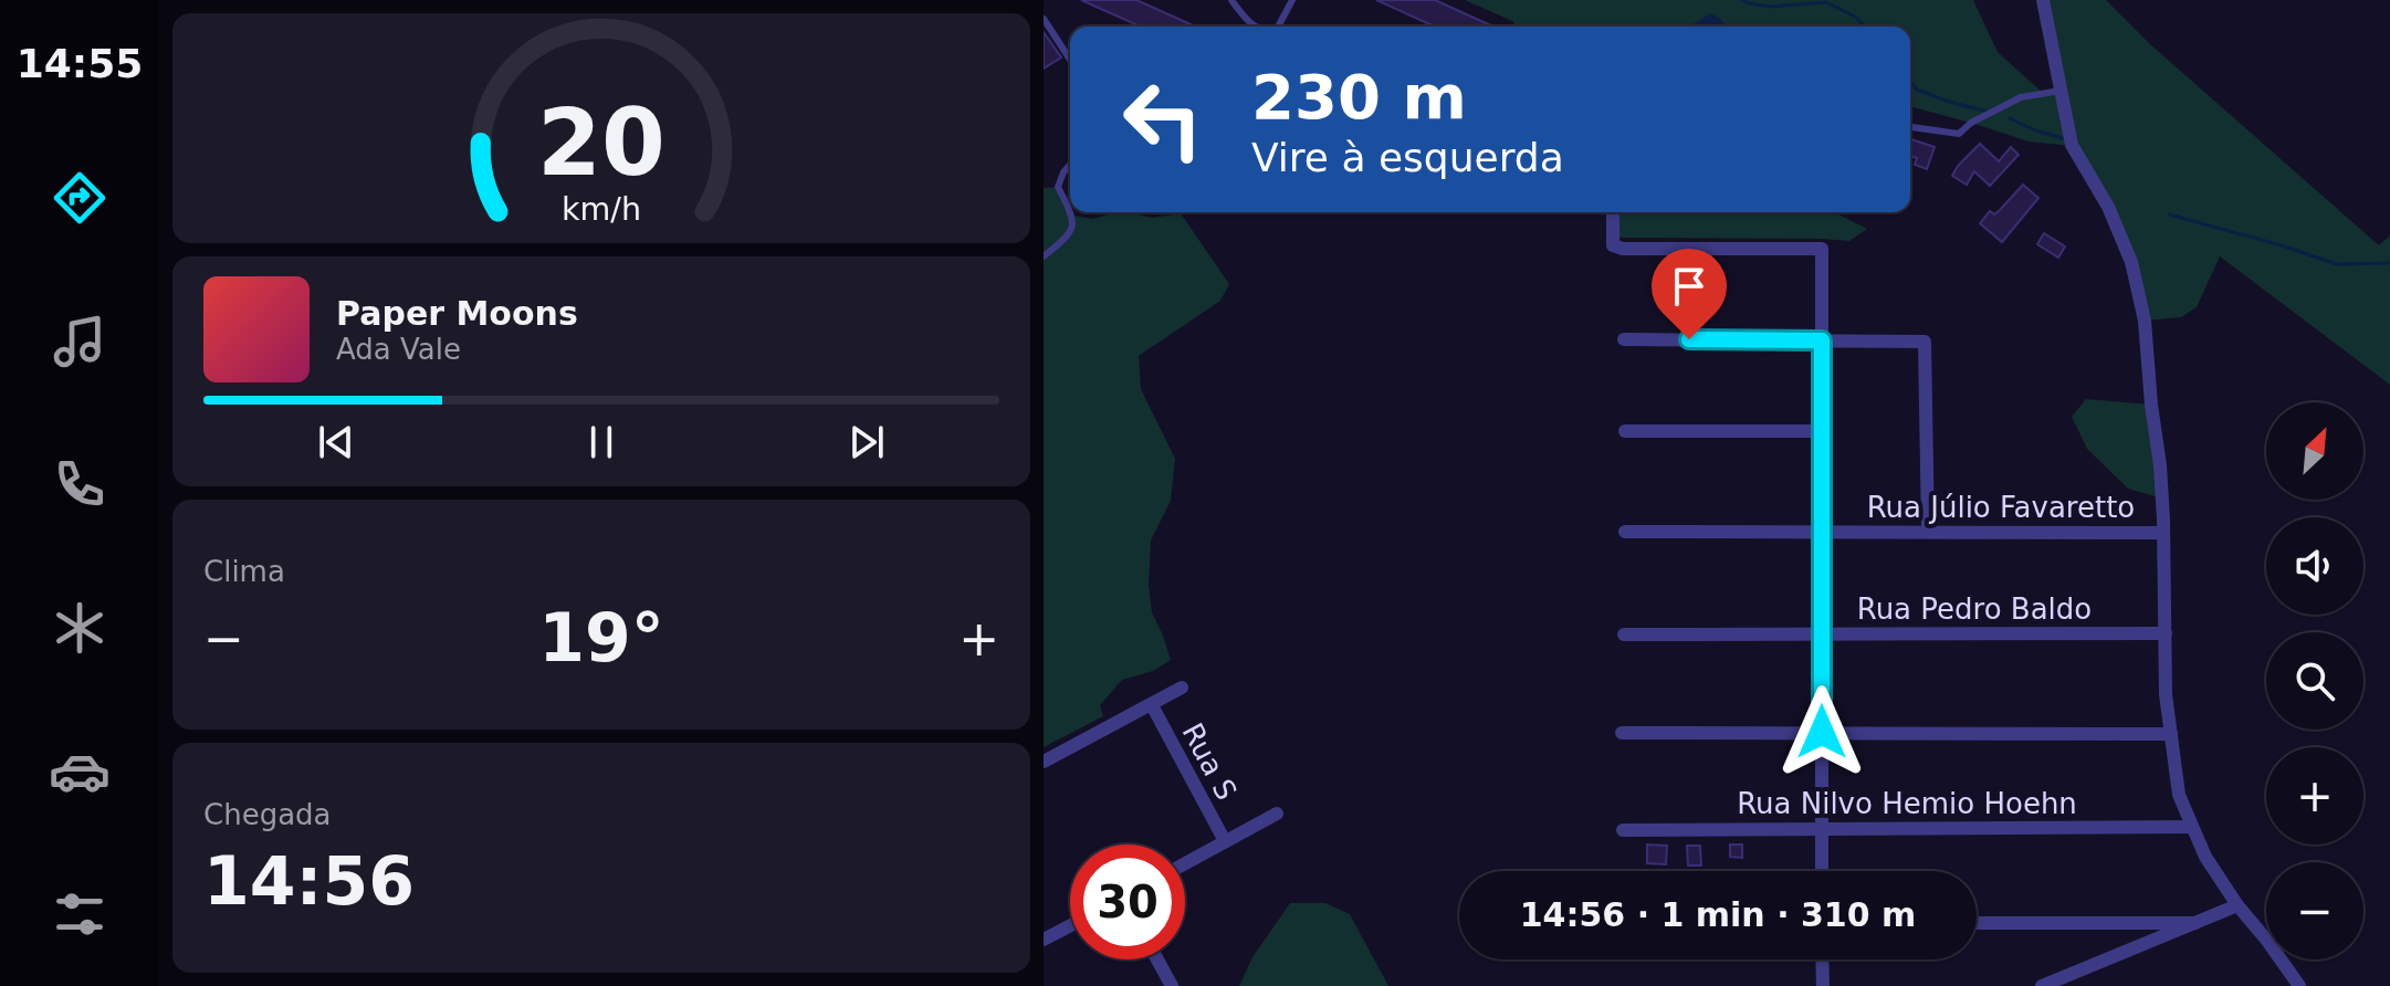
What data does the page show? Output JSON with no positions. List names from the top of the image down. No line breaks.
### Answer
{"streets":{"street":["Rua Júlio Favaretto","Rua Pedro Baldo","Rua S","Rua Nilvo Hemio Hoehn"]},"north":"top right","page":{"tabs":"14:55","turn":["230 m","Vire à esquerda"],"song":["Paper Moons","Ada Vale"],"map_buttons":["+","−"],"tile":["Clima",["Chegada","14:56"]],"heat":["−","19°","+"],"limit":"30","trip":"14:56 · 1 min · 310 m","gauge":["20","km/h"]}}
